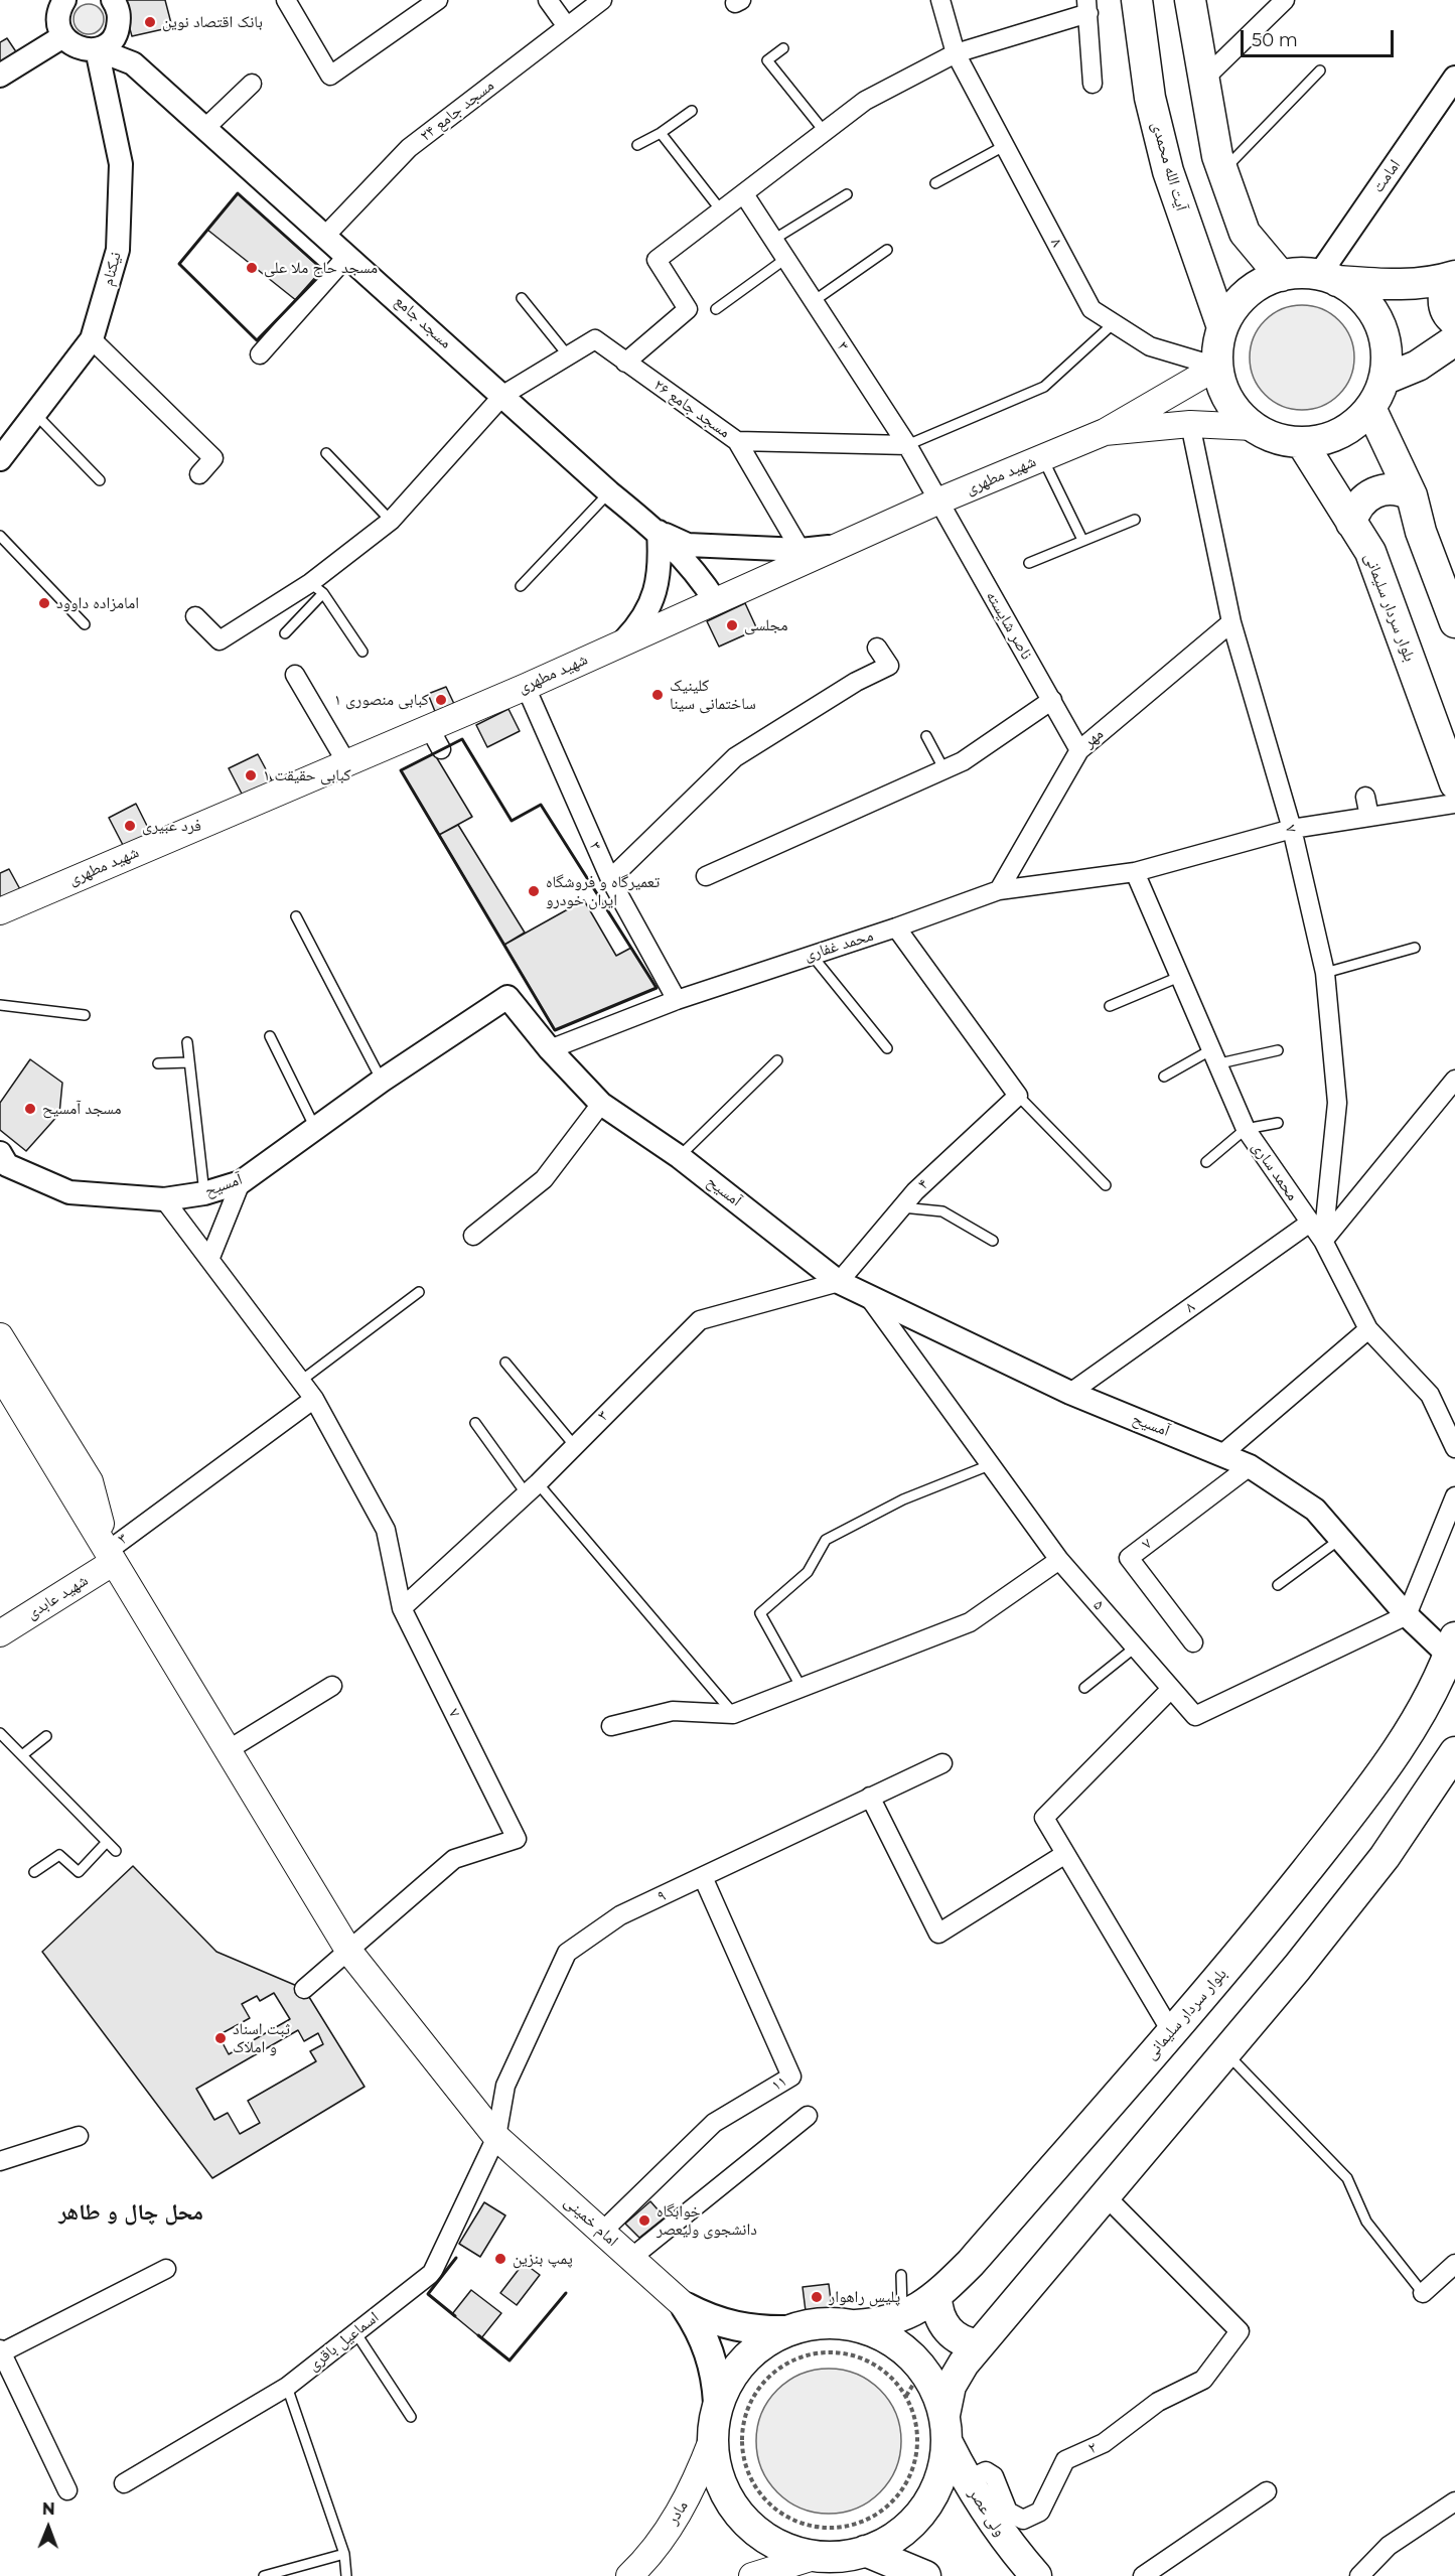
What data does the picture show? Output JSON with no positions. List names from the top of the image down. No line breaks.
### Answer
{"streets":{"highway":["آیت الله محمدی","بلوار سردار سلیمانی","ولی عصر"],"main road":["شهید مطهری","شهید عابدی","امام خمینی","مادر"],"street":["۲۴ مسجد جامع","امامت","۸","نیکنام","مسجد جامع","۳","۲۶ مسجد جامع","ناصر شایسته","مهر","۷","محمد غفاری","محمد ساری","۴","آمسیح","۵","۹","۱۱","اسماعیل باقری","۲"]},"crossings":[["۲۴ مسجد جامع","مسجد جامع"],["آیت الله محمدی","امامت"],["آیت الله محمدی","۸"],["آیت الله محمدی","بلوار سردار سلیمانی"],["امامت","۸"],["امامت","بلوار سردار سلیمانی"],["۸","بلوار سردار سلیمانی"],["۸","محمد ساری"],["۸","آمسیح"],["مسجد جامع","۲۶ مسجد جامع"],["۳","۲۶ مسجد جامع"],["۳","شهید مطهری"],["۳","ناصر شایسته"],["۳","۷"],["۳","محمد غفاری"],["۳","۴"],["۳","آمسیح"],["۳","شهید عابدی"],["۳","امام خمینی"],["شهید مطهری","ناصر شایسته"],["بلوار سردار سلیمانی","آمسیح"],["بلوار سردار سلیمانی","ولی عصر"],["ناصر شایسته","مهر"],["مهر","۷"],["مهر","محمد غفاری"],["۷","محمد غفاری"],["۷","محمد ساری"],["۷","آمسیح"],["۷","امام خمینی"],["محمد غفاری","محمد ساری"],["محمد غفاری","آمسیح"],["۴","آمسیح"],["آمسیح","۵"],["شهید عابدی","امام خمینی"],["۹","۱۱"],["۹","امام خمینی"],["۹","اسماعیل باقری"],["۱۱","امام خمینی"],["امام خمینی","اسماعیل باقری"],["۲","ولی عصر"]],"districts":["محل چال و طاهر"],"places":["بانک اقتصاد نوین","مسجد حاج ملا علی","امامزاده داوود","مجلسی","کلینیک ساختمانی سینا","کبابی منصوری ۱","کبابی حقیقت ۱","فرد عبیری","تعمیرگاه و فروشگاه ایران خودرو","مسجد آمسیح","ثبت اسناد و املاک","خوابگاه دانشجوی ولیعصر","پمپ بنزین","پلیس راهوار"],"scale_bar":"50 m","north":"top"}
